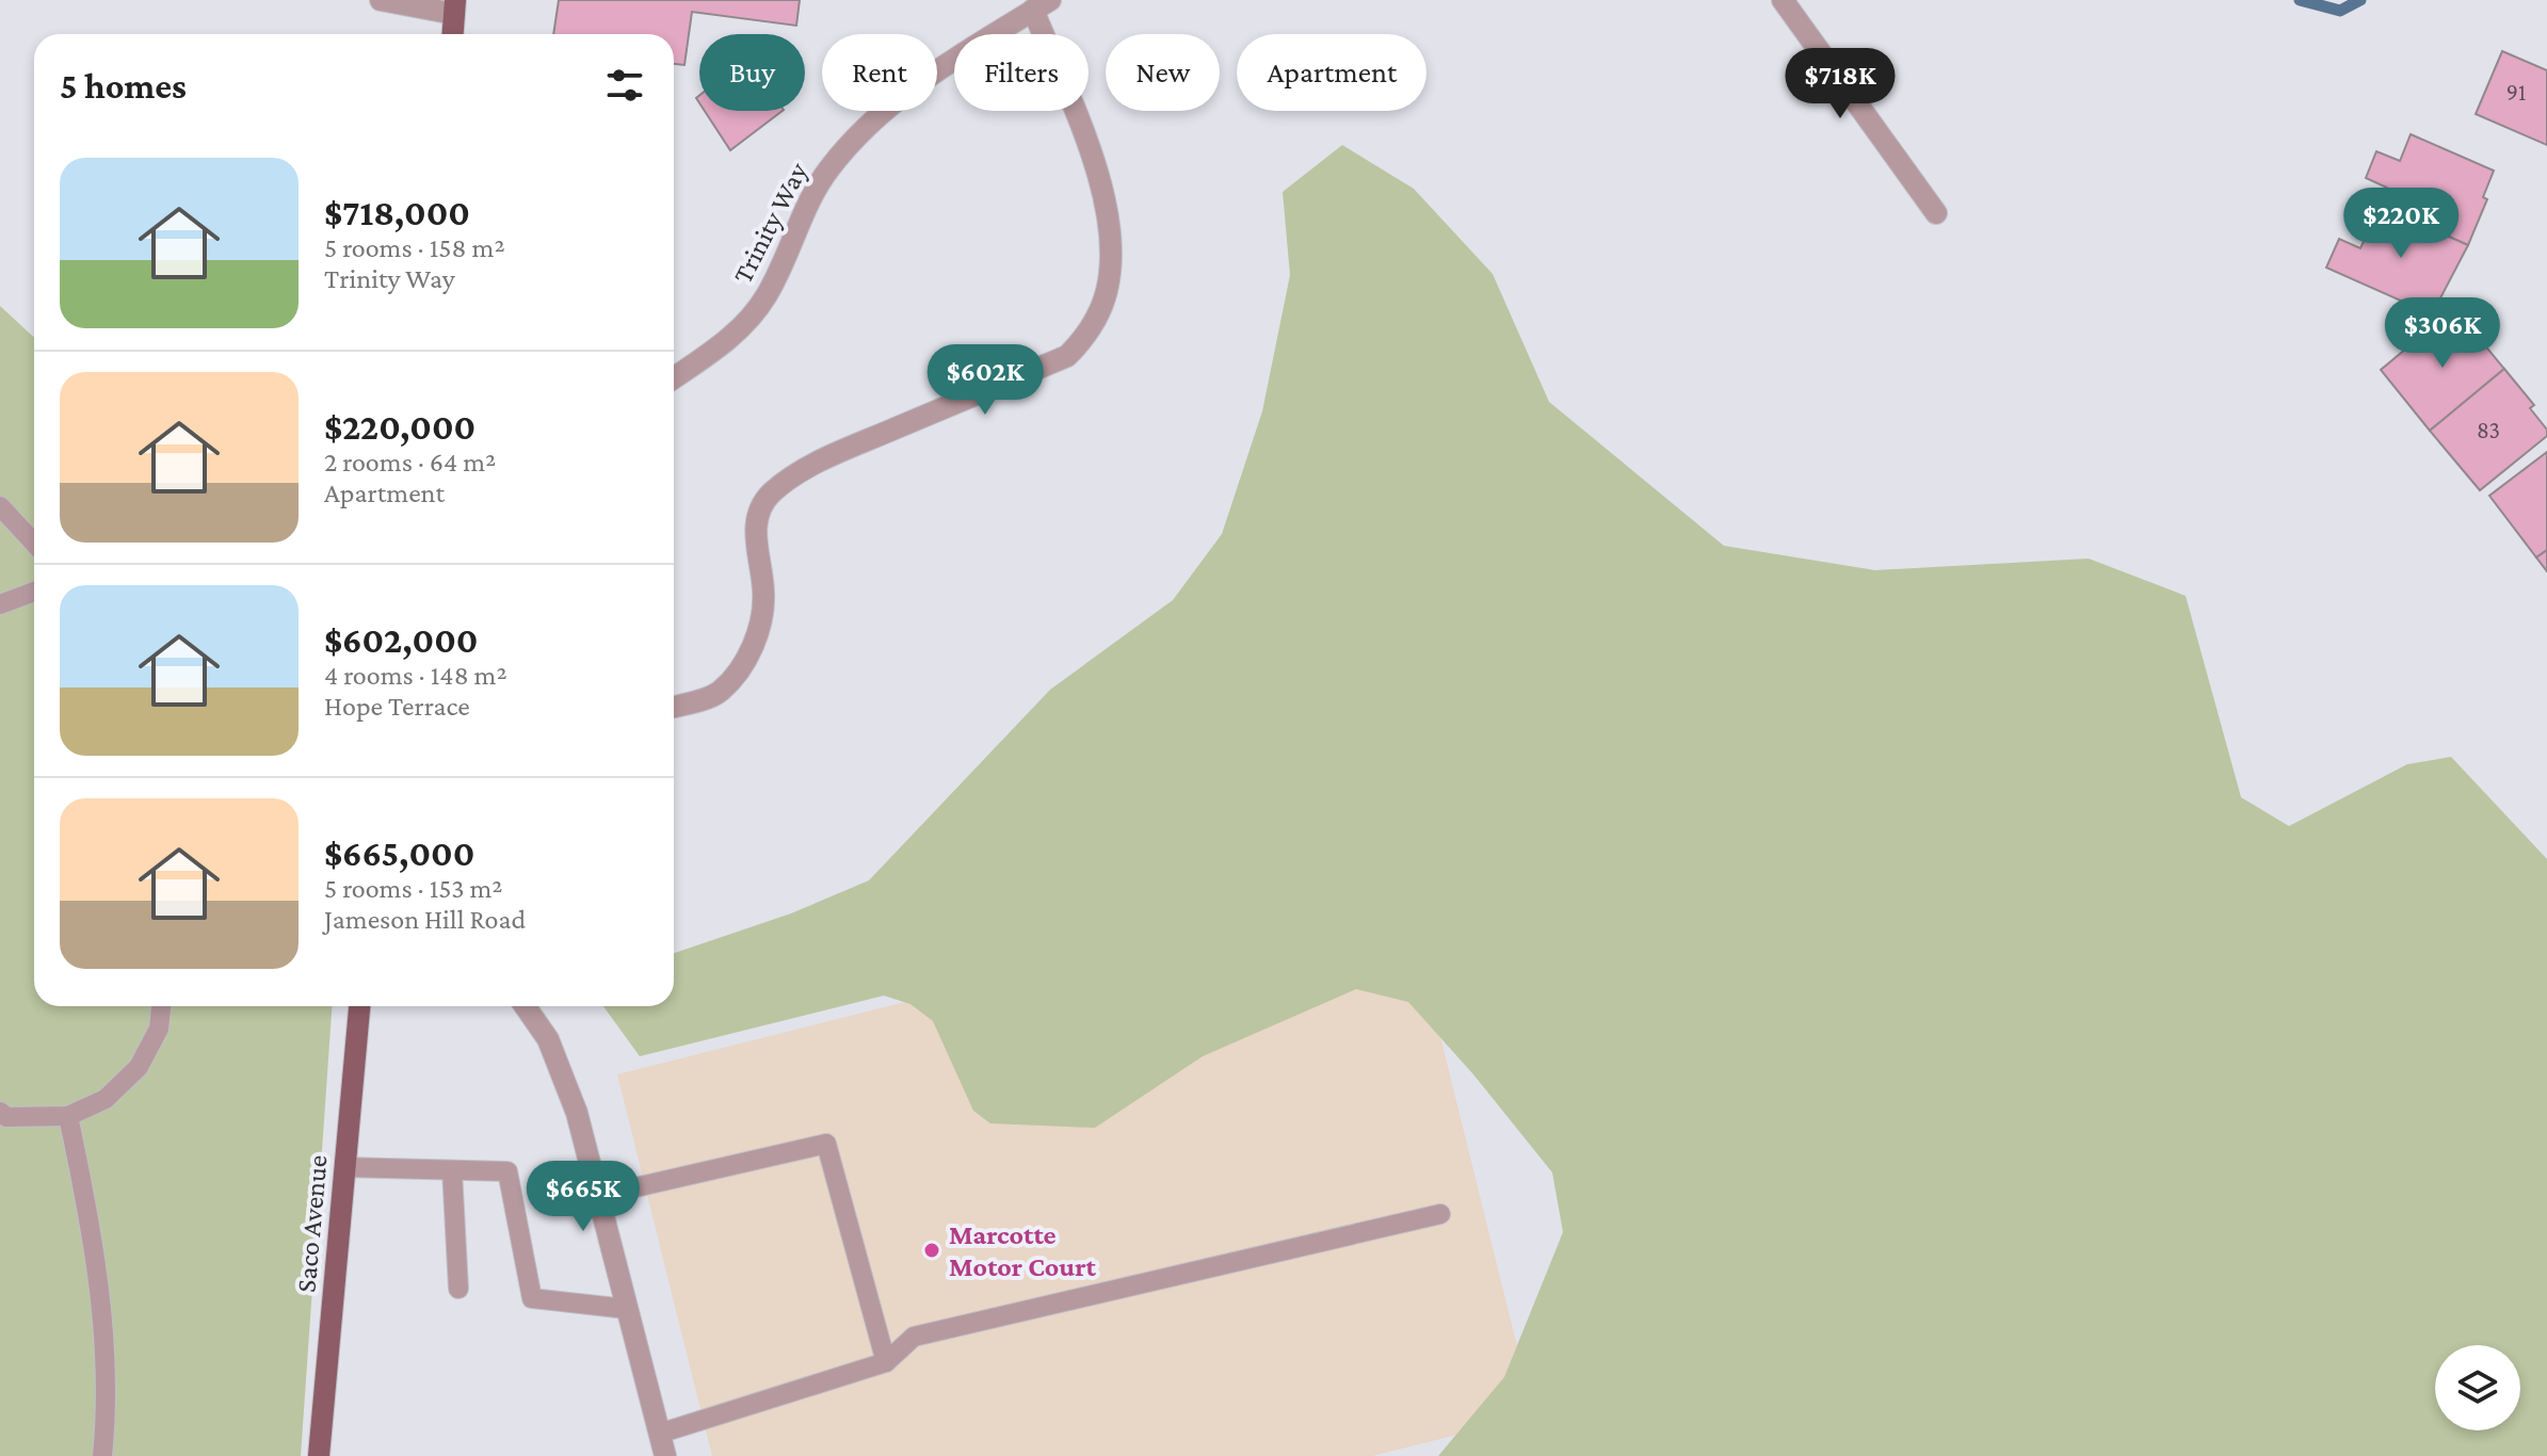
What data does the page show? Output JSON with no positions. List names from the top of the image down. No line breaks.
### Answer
{"streets":{"main road":["Saco Avenue"],"street":["Trinity Way"]},"places":["Marcotte Motor Court"],"house_numbers":["91","83"],"page":{"chip":["Buy","Rent","Filters","New","Apartment"],"heading":"5 homes","price":["$718K","$220K","$306K","$602K","$665K"],"list":[{"name":"$718,000","note":"5 rooms · 158 m² · Trinity Way"},{"name":"$220,000","note":"2 rooms · 64 m² · Apartment"},{"name":"$602,000","note":"4 rooms · 148 m² · Hope Terrace"},{"name":"$665,000","note":"5 rooms · 153 m² · Jameson Hill Road"}]}}
